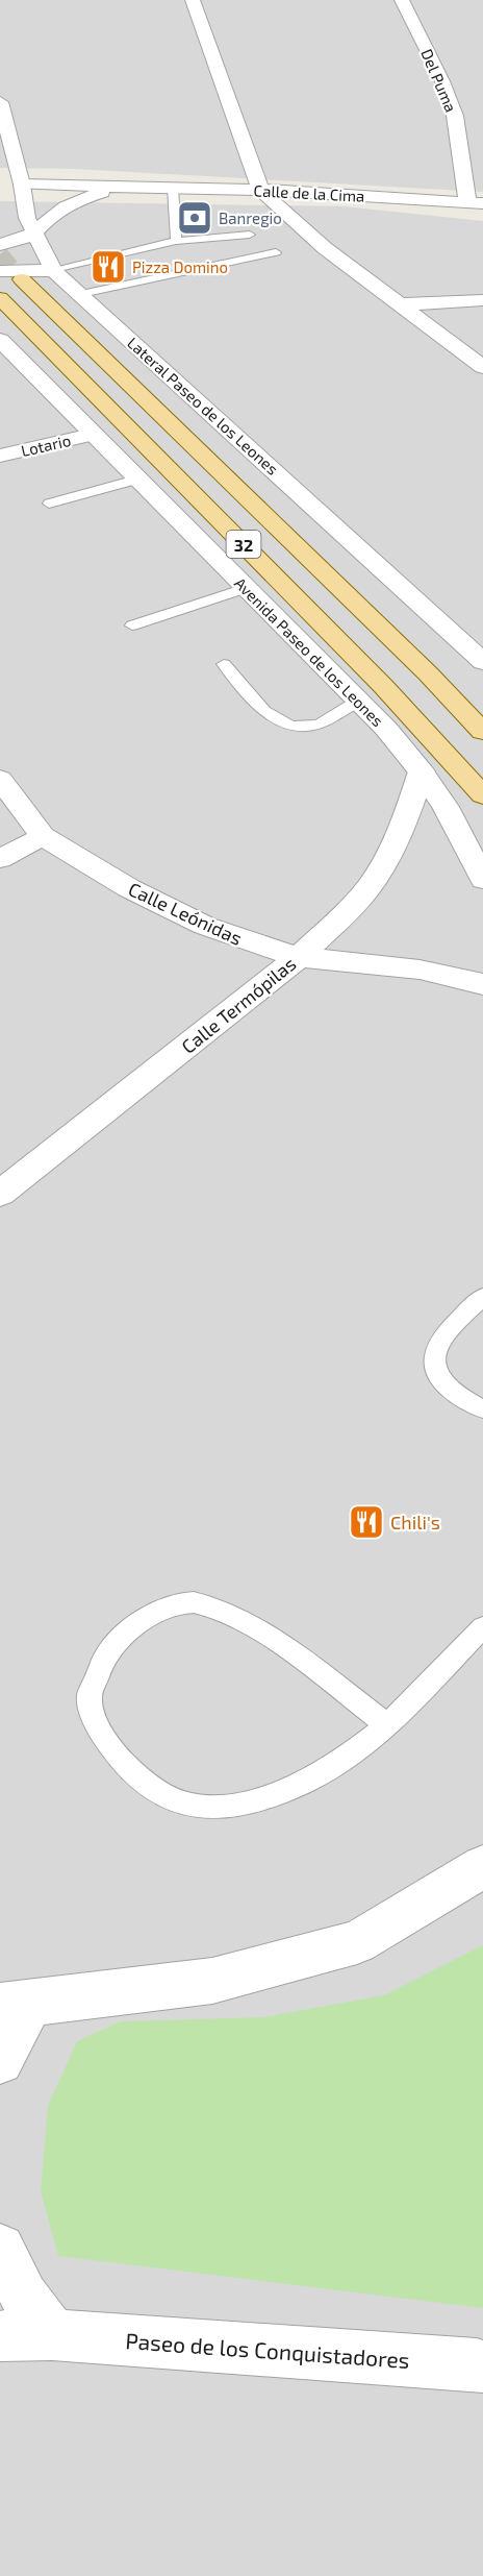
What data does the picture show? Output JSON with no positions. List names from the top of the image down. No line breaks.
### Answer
{"streets":{"main road":["32","Avenida Paseo de los Leones"],"street":["Del Puma","Calle de la Cima","Lateral Paseo de los Leones","Lotario","Calle Leónidas","Calle Termópilas","Paseo de los Conquistadores"]},"crossings":[["Del Puma","Calle de la Cima"],["Calle de la Cima","Lateral Paseo de los Leones"],["Lotario","Avenida Paseo de los Leones"],["Avenida Paseo de los Leones","Calle Termópilas"],["Calle Leónidas","Calle Termópilas"]],"places":{"bank":["Banregio"],"restaurant":["Pizza Domino","Chili's"]}}
